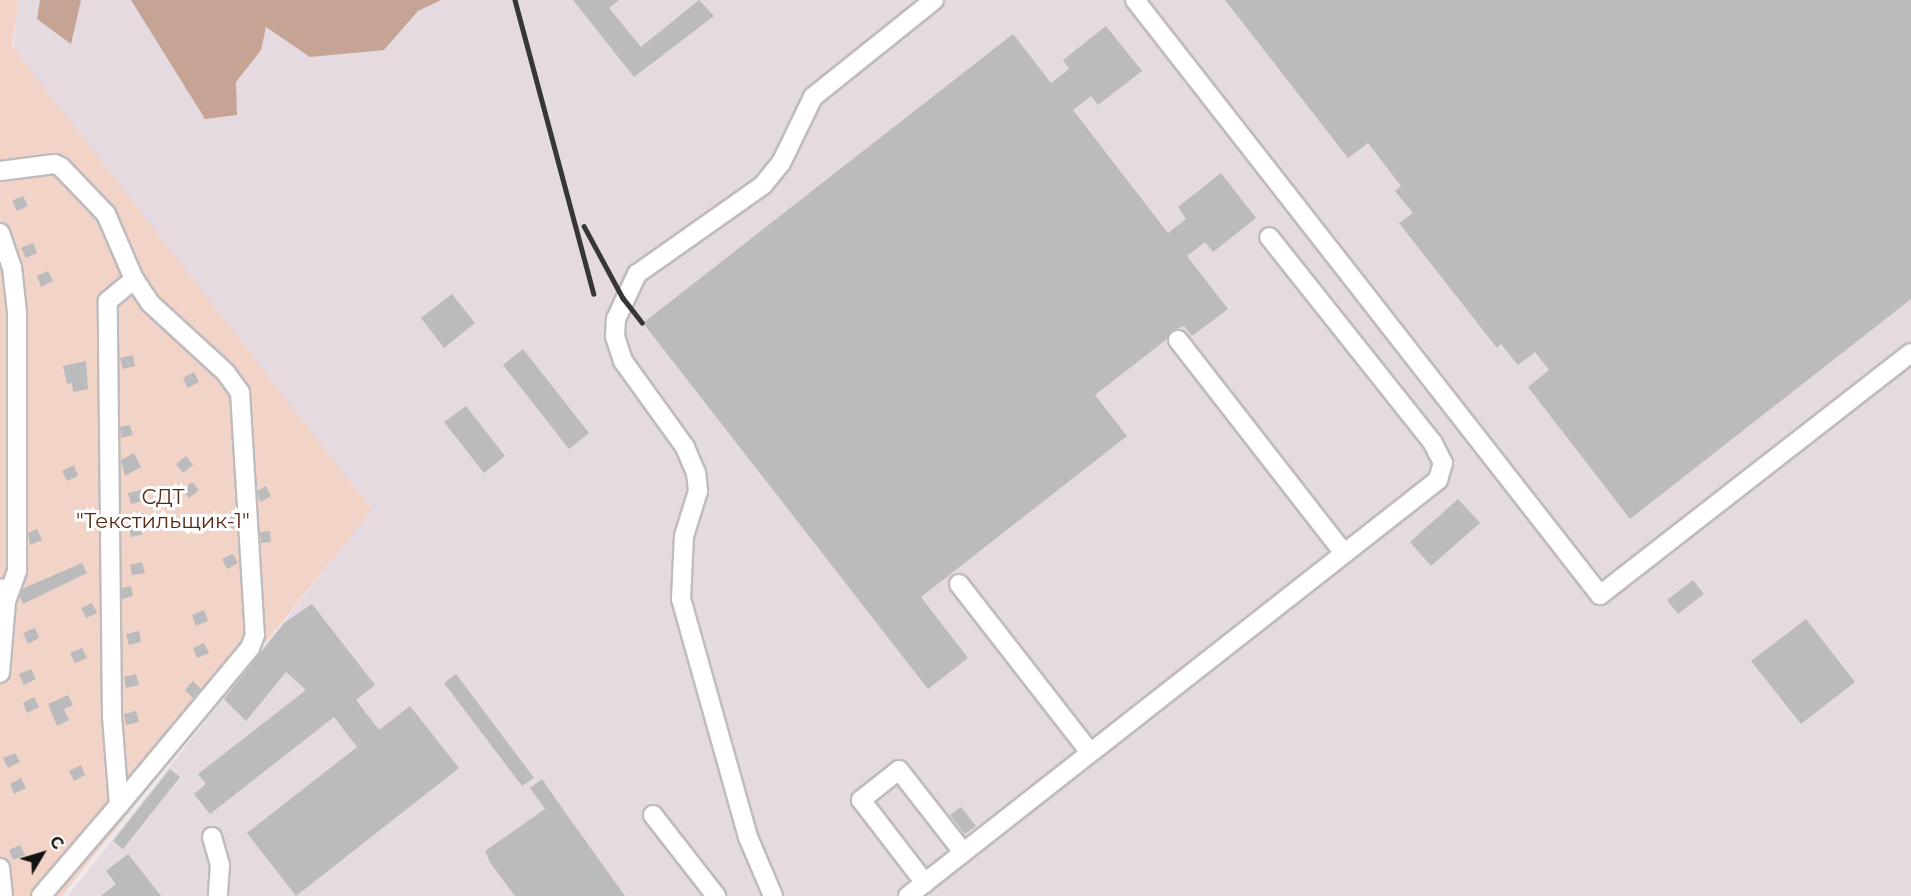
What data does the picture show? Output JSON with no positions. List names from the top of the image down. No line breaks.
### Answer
{"parks":["СДТ \"Текстильщик-1\""],"north":"top right"}
